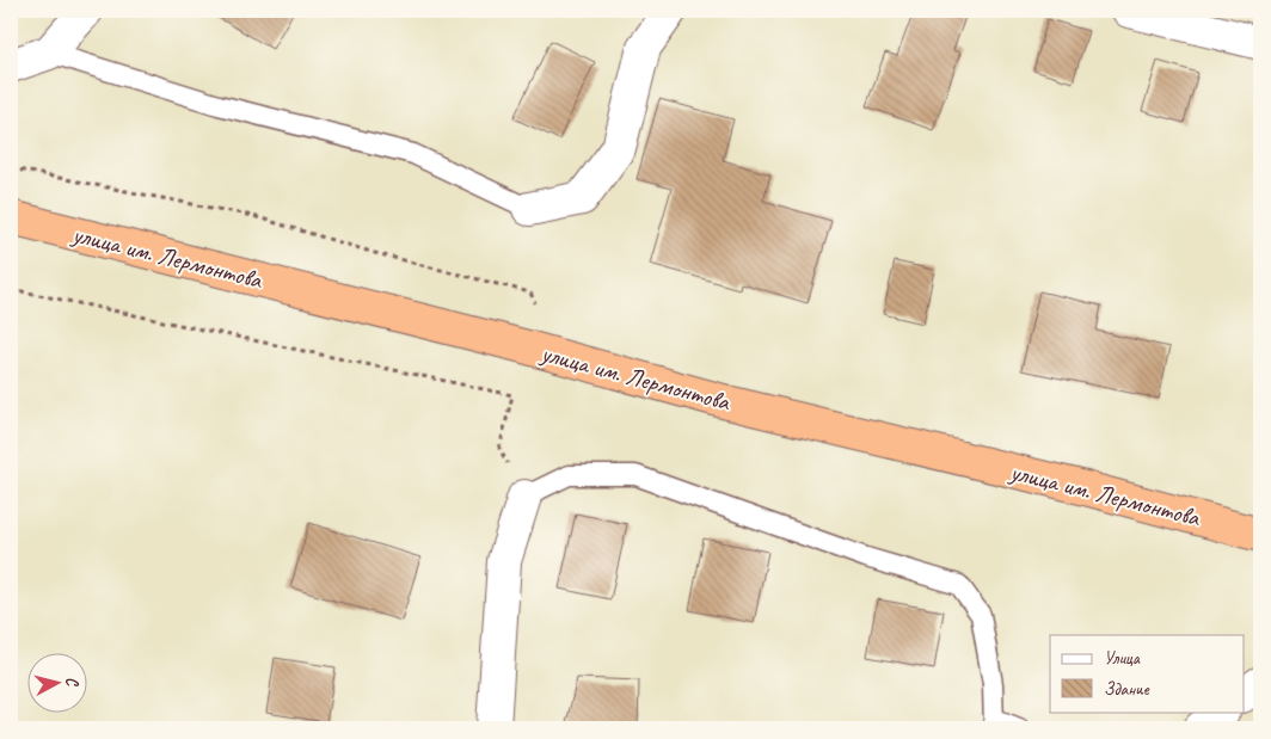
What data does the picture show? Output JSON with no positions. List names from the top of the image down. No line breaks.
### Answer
{"streets":{"highway":["улица им. Лермонтова"]},"legend":["Улица","Здание"],"north":"right"}
